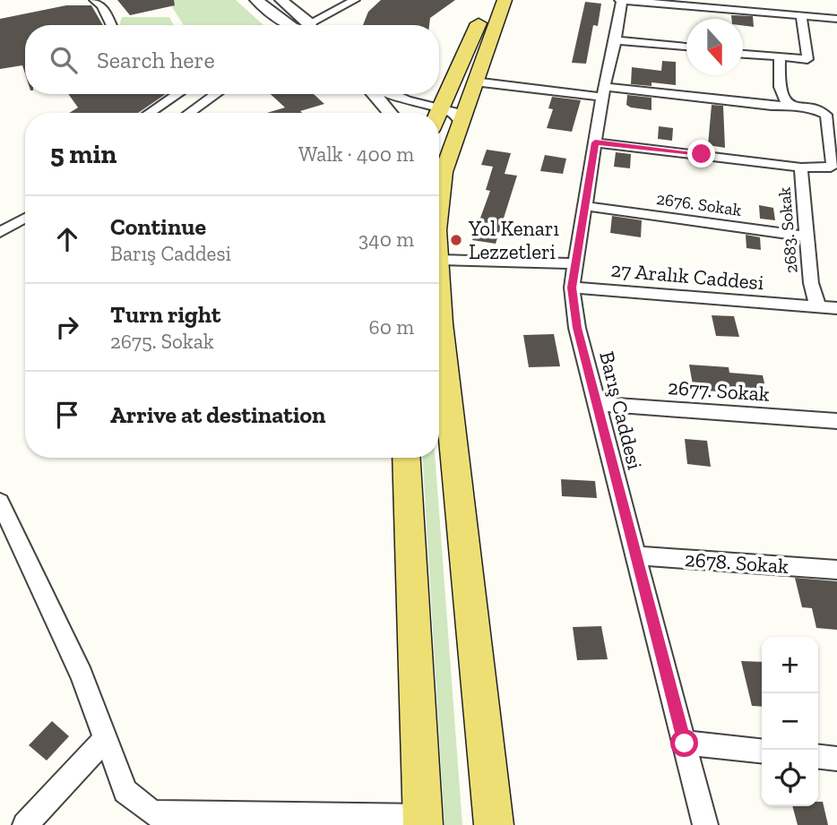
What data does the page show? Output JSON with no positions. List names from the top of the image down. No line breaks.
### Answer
{"streets":{"street":["2676. Sokak","2683. Sokak","27 Aralık Caddesi","2677. Sokak","Barış Caddesi","2678. Sokak"]},"crossings":[["2676. Sokak","2683. Sokak"],["2676. Sokak","Barış Caddesi"],["2683. Sokak","27 Aralık Caddesi"],["27 Aralık Caddesi","Barış Caddesi"],["2677. Sokak","Barış Caddesi"],["Barış Caddesi","2678. Sokak"]],"places":["Yol Kenarı Lezzetleri"],"north":"bottom","page":{"search":"Search here","heading":["5 min","Walk · 400 m"],"list":[["Continue","Barış Caddesi","340 m"],["Turn right","2675. Sokak","60 m"],"Arrive at destination"],"map_buttons":["+","−"]}}
